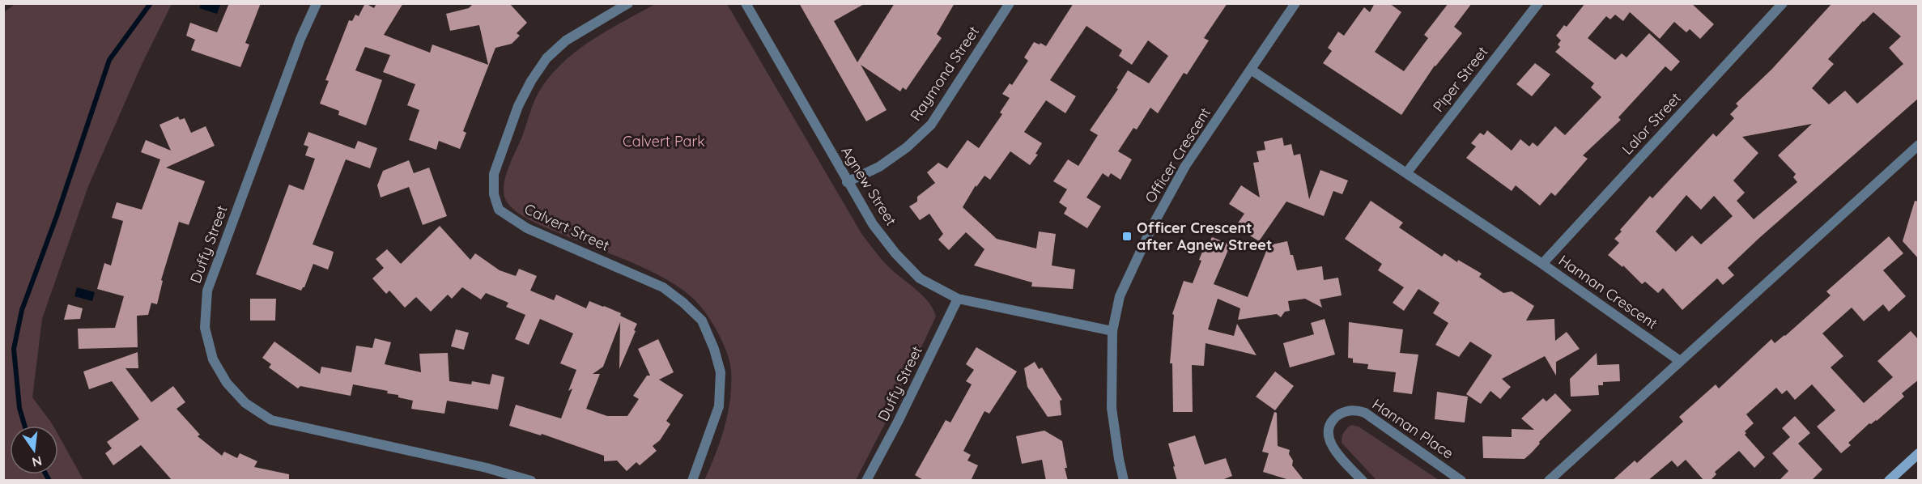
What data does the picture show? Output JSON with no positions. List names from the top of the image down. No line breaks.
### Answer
{"streets":{"street":["Raymond Street","Piper Street","Lalor Street","Officer Crescent","Agnew Street","Calvert Street","Duffy Street","Hannan Crescent","Hannan Place"]},"crossings":[["Raymond Street","Agnew Street"],["Piper Street","Hannan Crescent"],["Lalor Street","Hannan Crescent"],["Officer Crescent","Agnew Street"],["Officer Crescent","Hannan Crescent"],["Agnew Street","Duffy Street"]],"parks":["Calvert Park"],"places":{"transit":["Officer Crescent after Agnew Street"]},"north":"bottom"}
